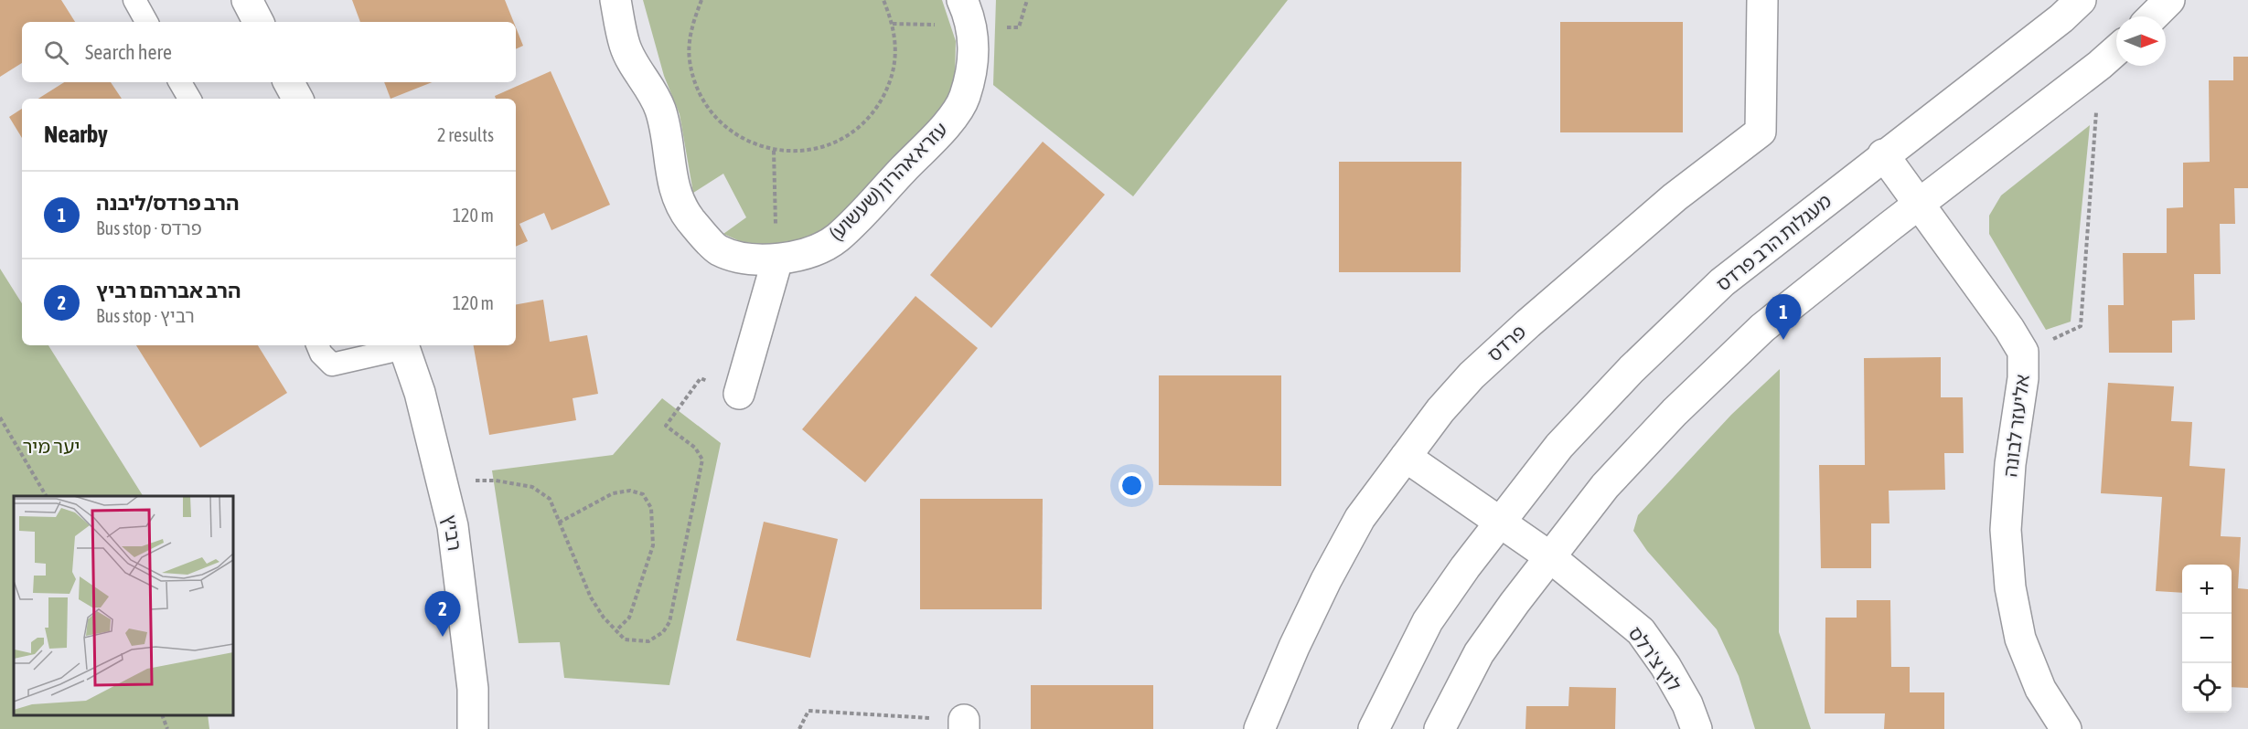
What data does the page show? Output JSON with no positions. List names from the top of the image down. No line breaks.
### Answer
{"streets":{"street":["עזרא אהרון (שעשוע)","מעגלות הרב פרדס","פרדס","אליעזר לבונה","רביץ","לוץ צ'רלס"]},"crossings":[["מעגלות הרב פרדס","אליעזר לבונה"],["מעגלות הרב פרדס","לוץ צ'רלס"],["פרדס","לוץ צ'רלס"]],"parks":["יער מיר"],"north":"right","page":{"search":"Search here","heading":["Nearby","2 results"],"list":[{"mark":"1","name":"הרב פרדס/ליבנה","note":"Bus stop · פרדס","value":"120 m"},{"mark":"2","name":"הרב אברהם רביץ","note":"Bus stop · רביץ","value":"120 m"}],"pins":["1","2"],"map_buttons":["+","−"]}}
